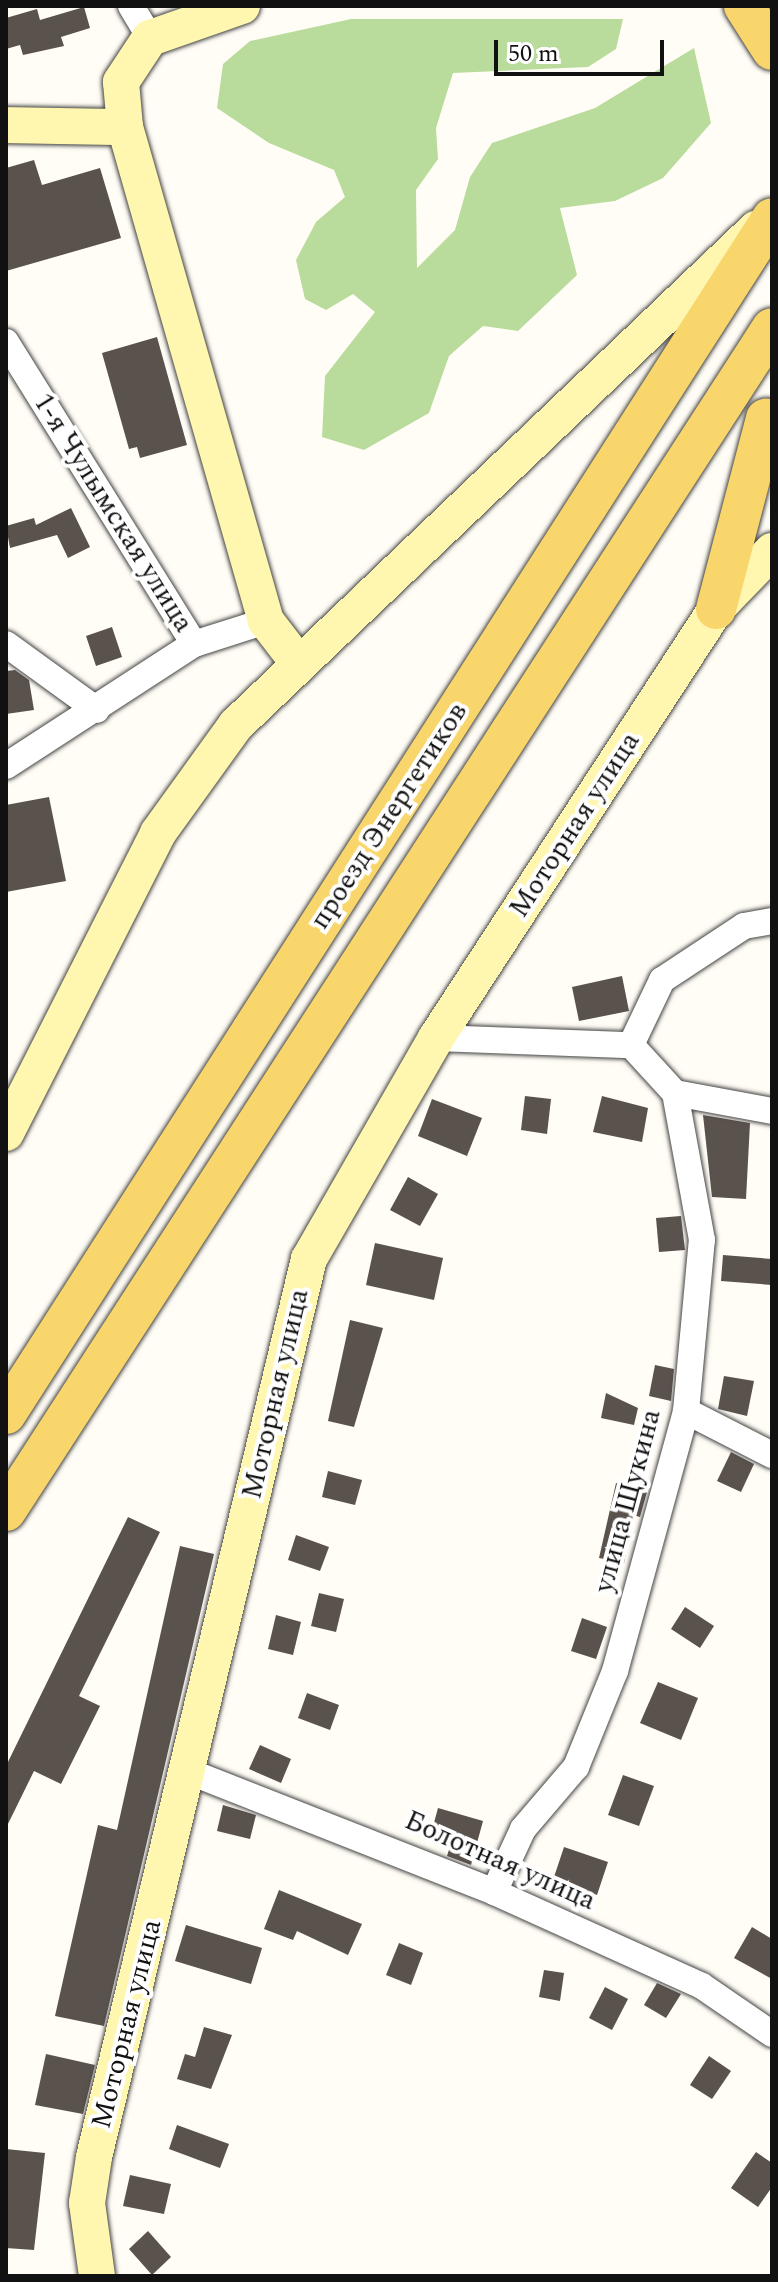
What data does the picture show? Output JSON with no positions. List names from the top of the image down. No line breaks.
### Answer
{"streets":{"main road":["проезд Энергетиков"],"street":["1-я Чулымская улица","Моторная улица","улица Щукина","Болотная улица"]},"crossings":[["Моторная улица","Болотная улица"],["улица Щукина","Болотная улица"]],"scale_bar":"50 m"}
